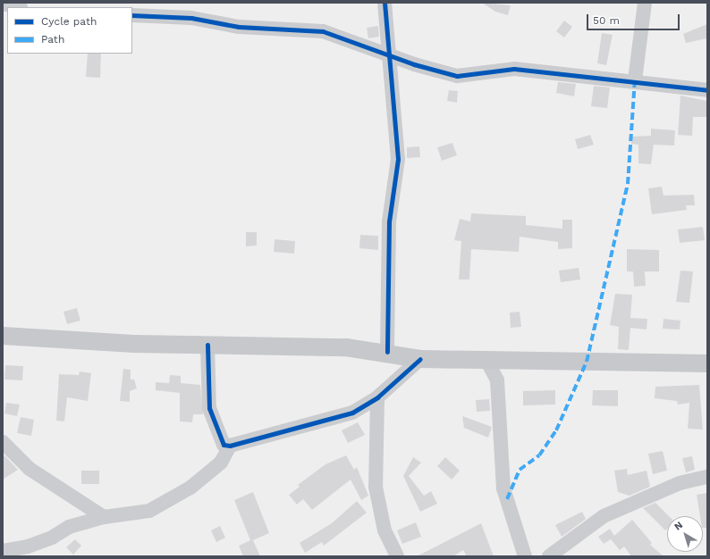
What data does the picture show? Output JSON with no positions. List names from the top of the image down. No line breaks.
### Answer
{"legend":["Cycle path","Path"],"scale_bar":"50 m","north":"top left"}
